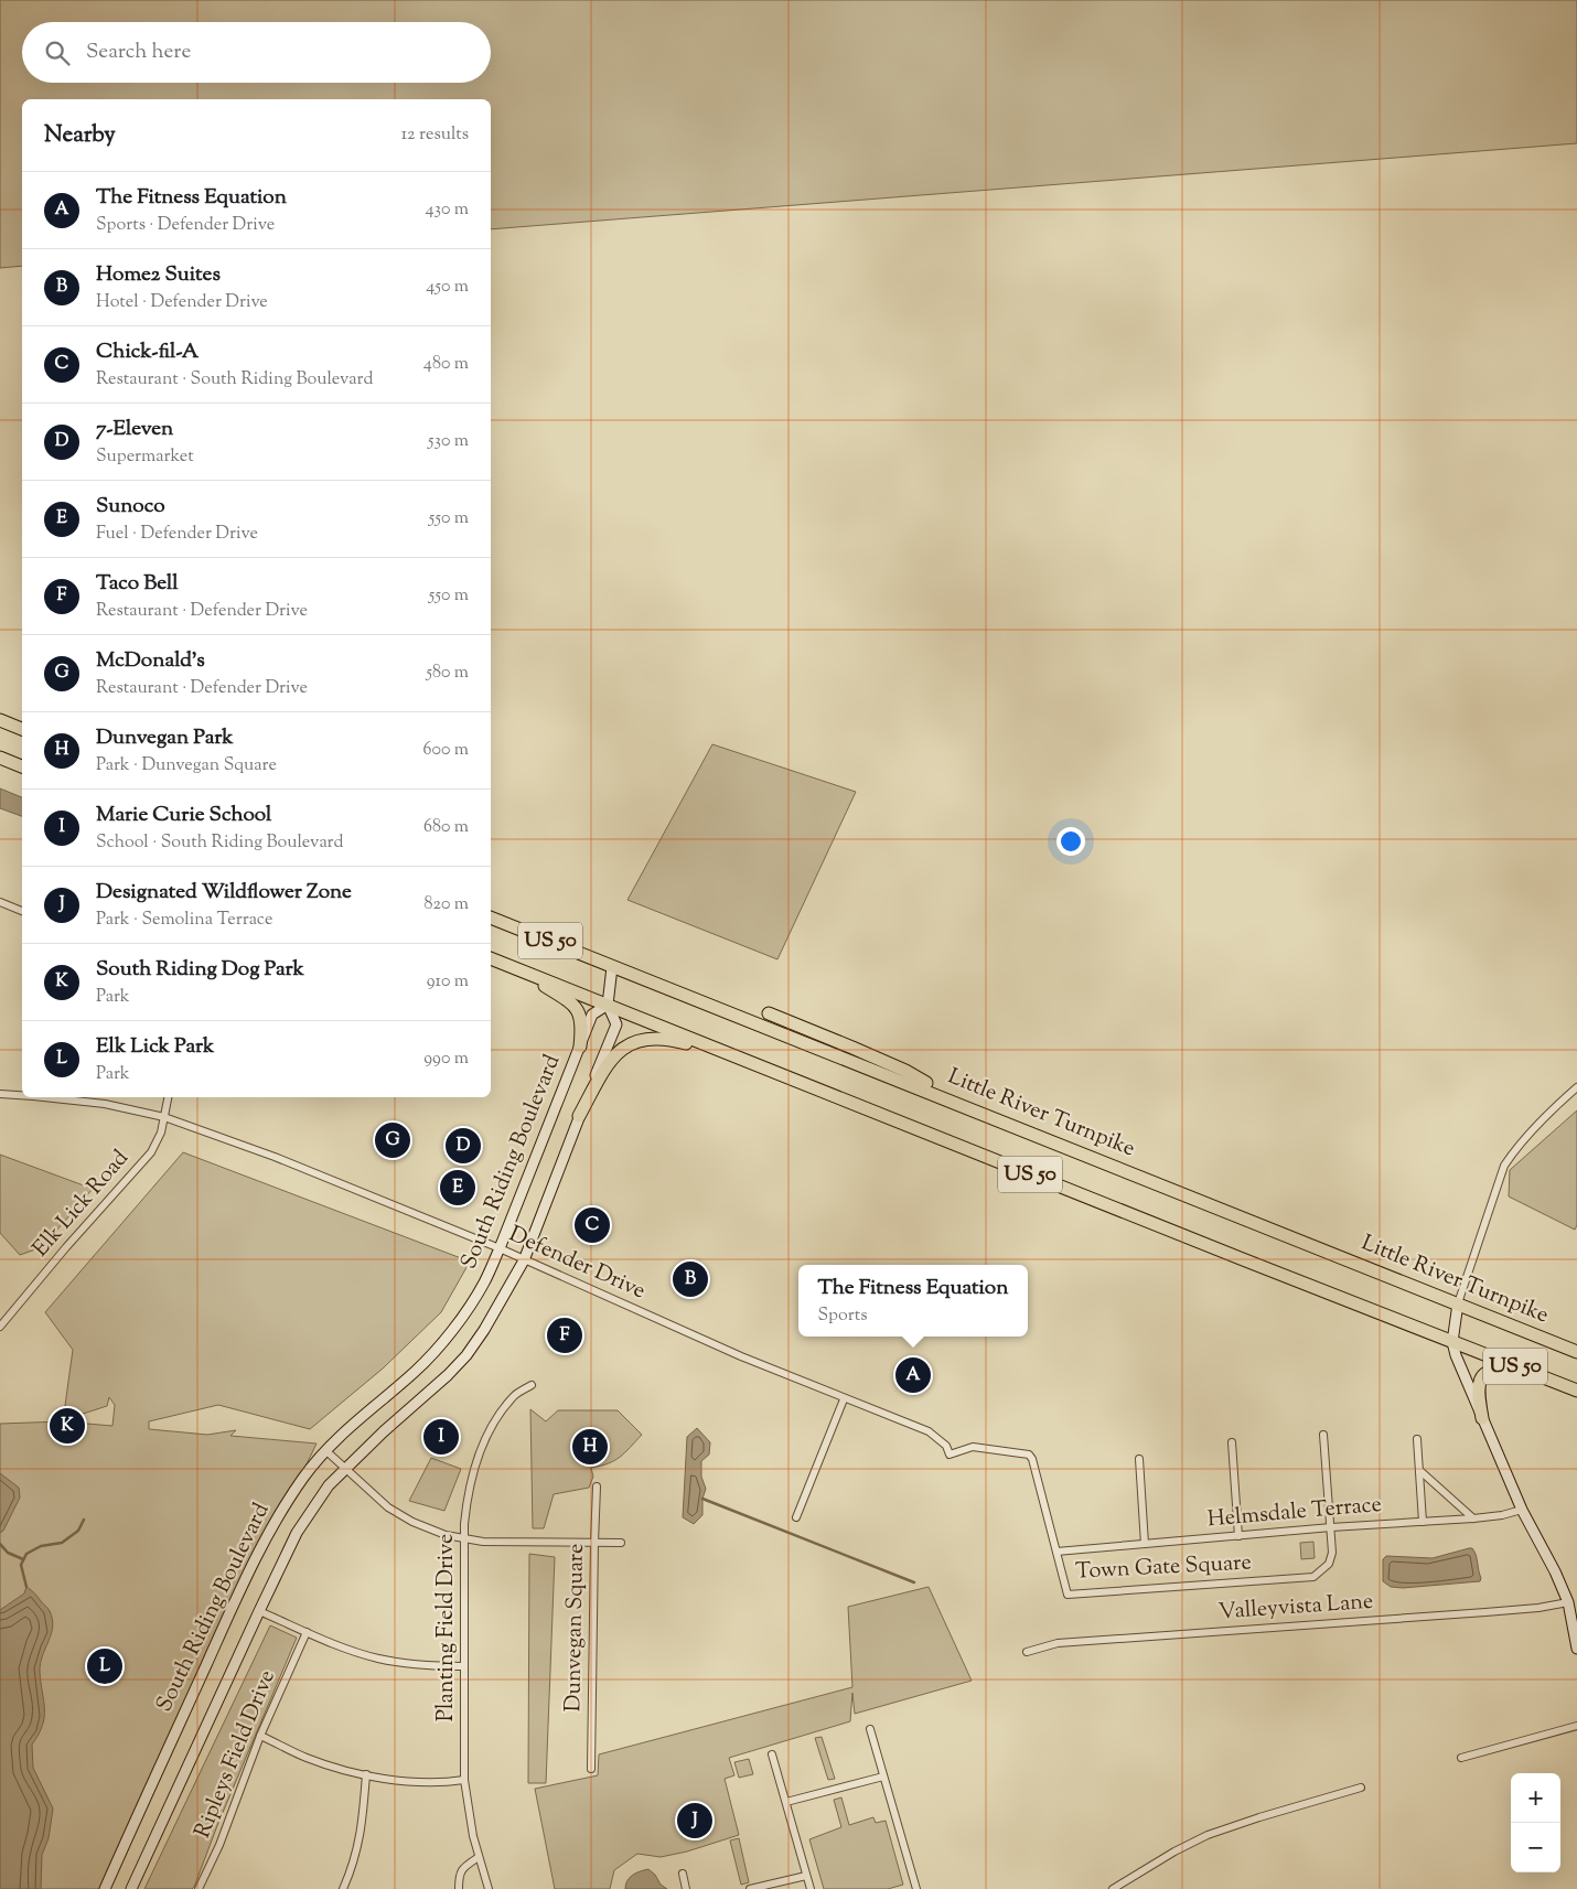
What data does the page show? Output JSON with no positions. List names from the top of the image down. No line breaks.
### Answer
{"streets":{"highway":["US 50","Little River Turnpike"],"street":["South Riding Boulevard","Elk Lick Road","Defender Drive","Helmsdale Terrace","Town Gate Square","Valleyvista Lane","Planting Field Drive","Dunvegan Square","Ripleys Field Drive"]},"crossings":[["US 50","South Riding Boulevard"],["Little River Turnpike","South Riding Boulevard"],["South Riding Boulevard","Defender Drive"],["Elk Lick Road","Defender Drive"],["Defender Drive","Town Gate Square"],["Helmsdale Terrace","Town Gate Square"]],"page":{"search":"Search here","heading":["Nearby","12 results"],"list":[{"mark":"A","name":"The Fitness Equation","note":"Sports · Defender Drive","value":"430 m"},{"mark":"B","name":"Home2 Suites","note":"Hotel · Defender Drive","value":"450 m"},{"mark":"C","name":"Chick-fil-A","note":"Restaurant · South Riding Boulevard","value":"480 m"},{"mark":"D","name":"7-Eleven","note":"Supermarket","value":"530 m"},{"mark":"E","name":"Sunoco","note":"Fuel · Defender Drive","value":"550 m"},{"mark":"F","name":"Taco Bell","note":"Restaurant · Defender Drive","value":"550 m"},{"mark":"G","name":"McDonald's","note":"Restaurant · Defender Drive","value":"580 m"},{"mark":"H","name":"Dunvegan Park","note":"Park · Dunvegan Square","value":"600 m"},{"mark":"I","name":"Marie Curie School","note":"School · South Riding Boulevard","value":"680 m"},{"mark":"J","name":"Designated Wildflower Zone","note":"Park · Semolina Terrace","value":"820 m"},{"mark":"K","name":"South Riding Dog Park","note":"Park","value":"910 m"},{"mark":"L","name":"Elk Lick Park","note":"Park","value":"990 m"}],"pins":["G","D","E","C","B","F","A","K","I","H","L","J"],"popup":["The Fitness Equation","Sports"],"map_buttons":["+","−"]}}
